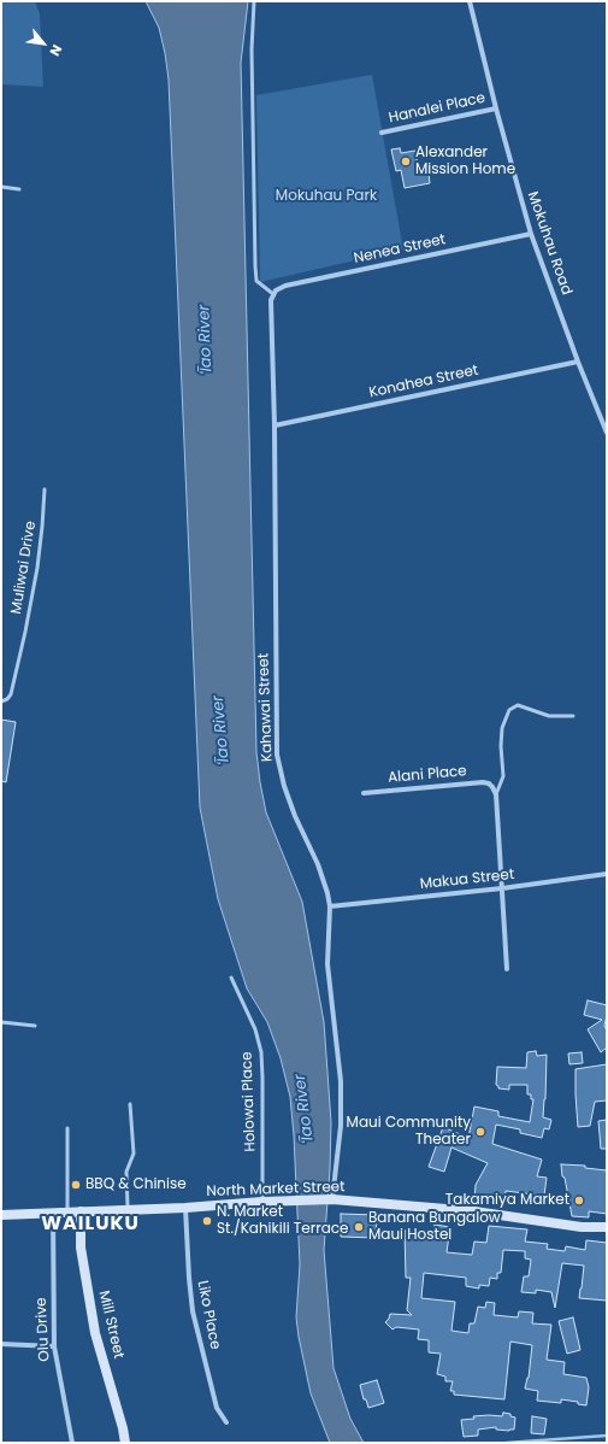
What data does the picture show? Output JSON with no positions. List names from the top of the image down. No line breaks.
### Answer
{"streets":{"street":["Hanalei Place","Mokuhau Road","Nenea Street","Konahea Street","Kahawai Street","Alani Place","Makua Street","North Market Street","Liko Place","Mill Street","Olu Drive"],"lane":["Muliwai Drive","Holowai Place"]},"crossings":[["Hanalei Place","Mokuhau Road"],["Mokuhau Road","Nenea Street"],["Mokuhau Road","Konahea Street"],["Nenea Street","Kahawai Street"],["Konahea Street","Kahawai Street"],["Kahawai Street","Makua Street"],["Kahawai Street","North Market Street"],["Holowai Place","North Market Street"],["North Market Street","Liko Place"],["North Market Street","Mill Street"],["North Market Street","Olu Drive"]],"districts":["WAILUKU"],"water":["ʻĪao River"],"parks":["Mokuhau Park"],"places":["Alexander Mission Home","Maui Community Theater","BBQ & Chinise","Takamiya Market","N. Market St./Kahikili Terrace","Banana Bungalow Maui Hostel"],"north":"bottom right"}
